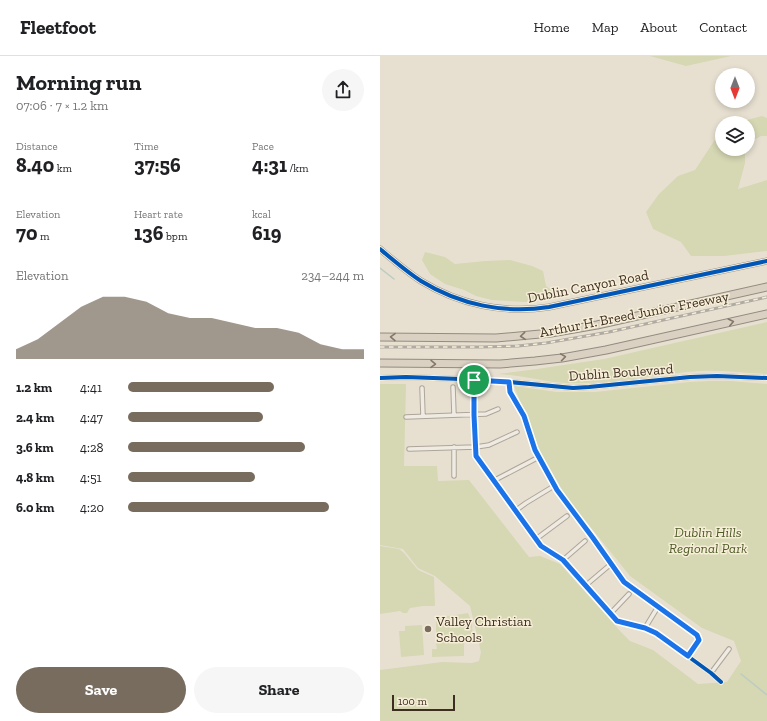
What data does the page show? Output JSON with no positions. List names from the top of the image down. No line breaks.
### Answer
{"streets":{"highway":["Arthur H. Breed Junior Freeway"],"main road":["Dublin Canyon Road"],"street":["Dublin Boulevard"]},"parks":["Dublin Hills Regional Park"],"places":["Valley Christian Schools"],"scale_bar":"100 m","north":"bottom","page":{"header":"Fleetfoot","nav":["Home","Map","About","Contact"],"heading":["Morning run","07:06 · 7 × 1.2 km"],"stats":[["Distance","8.40 km"],["Time","37:56"],["Pace","4:31 /km"],["Elevation","70 m"],["Heart rate","136 bpm"],["kcal","619"]],"chart":["Elevation","234–244 m"],"list":[{"name":"1.2 km","note":"4:41"},{"name":"2.4 km","note":"4:47"},{"name":"3.6 km","note":"4:28"},{"name":"4.8 km","note":"4:51"},{"name":"6.0 km","note":"4:20"}],"buttons":["Save","Share"],"scale":"100 m"}}
